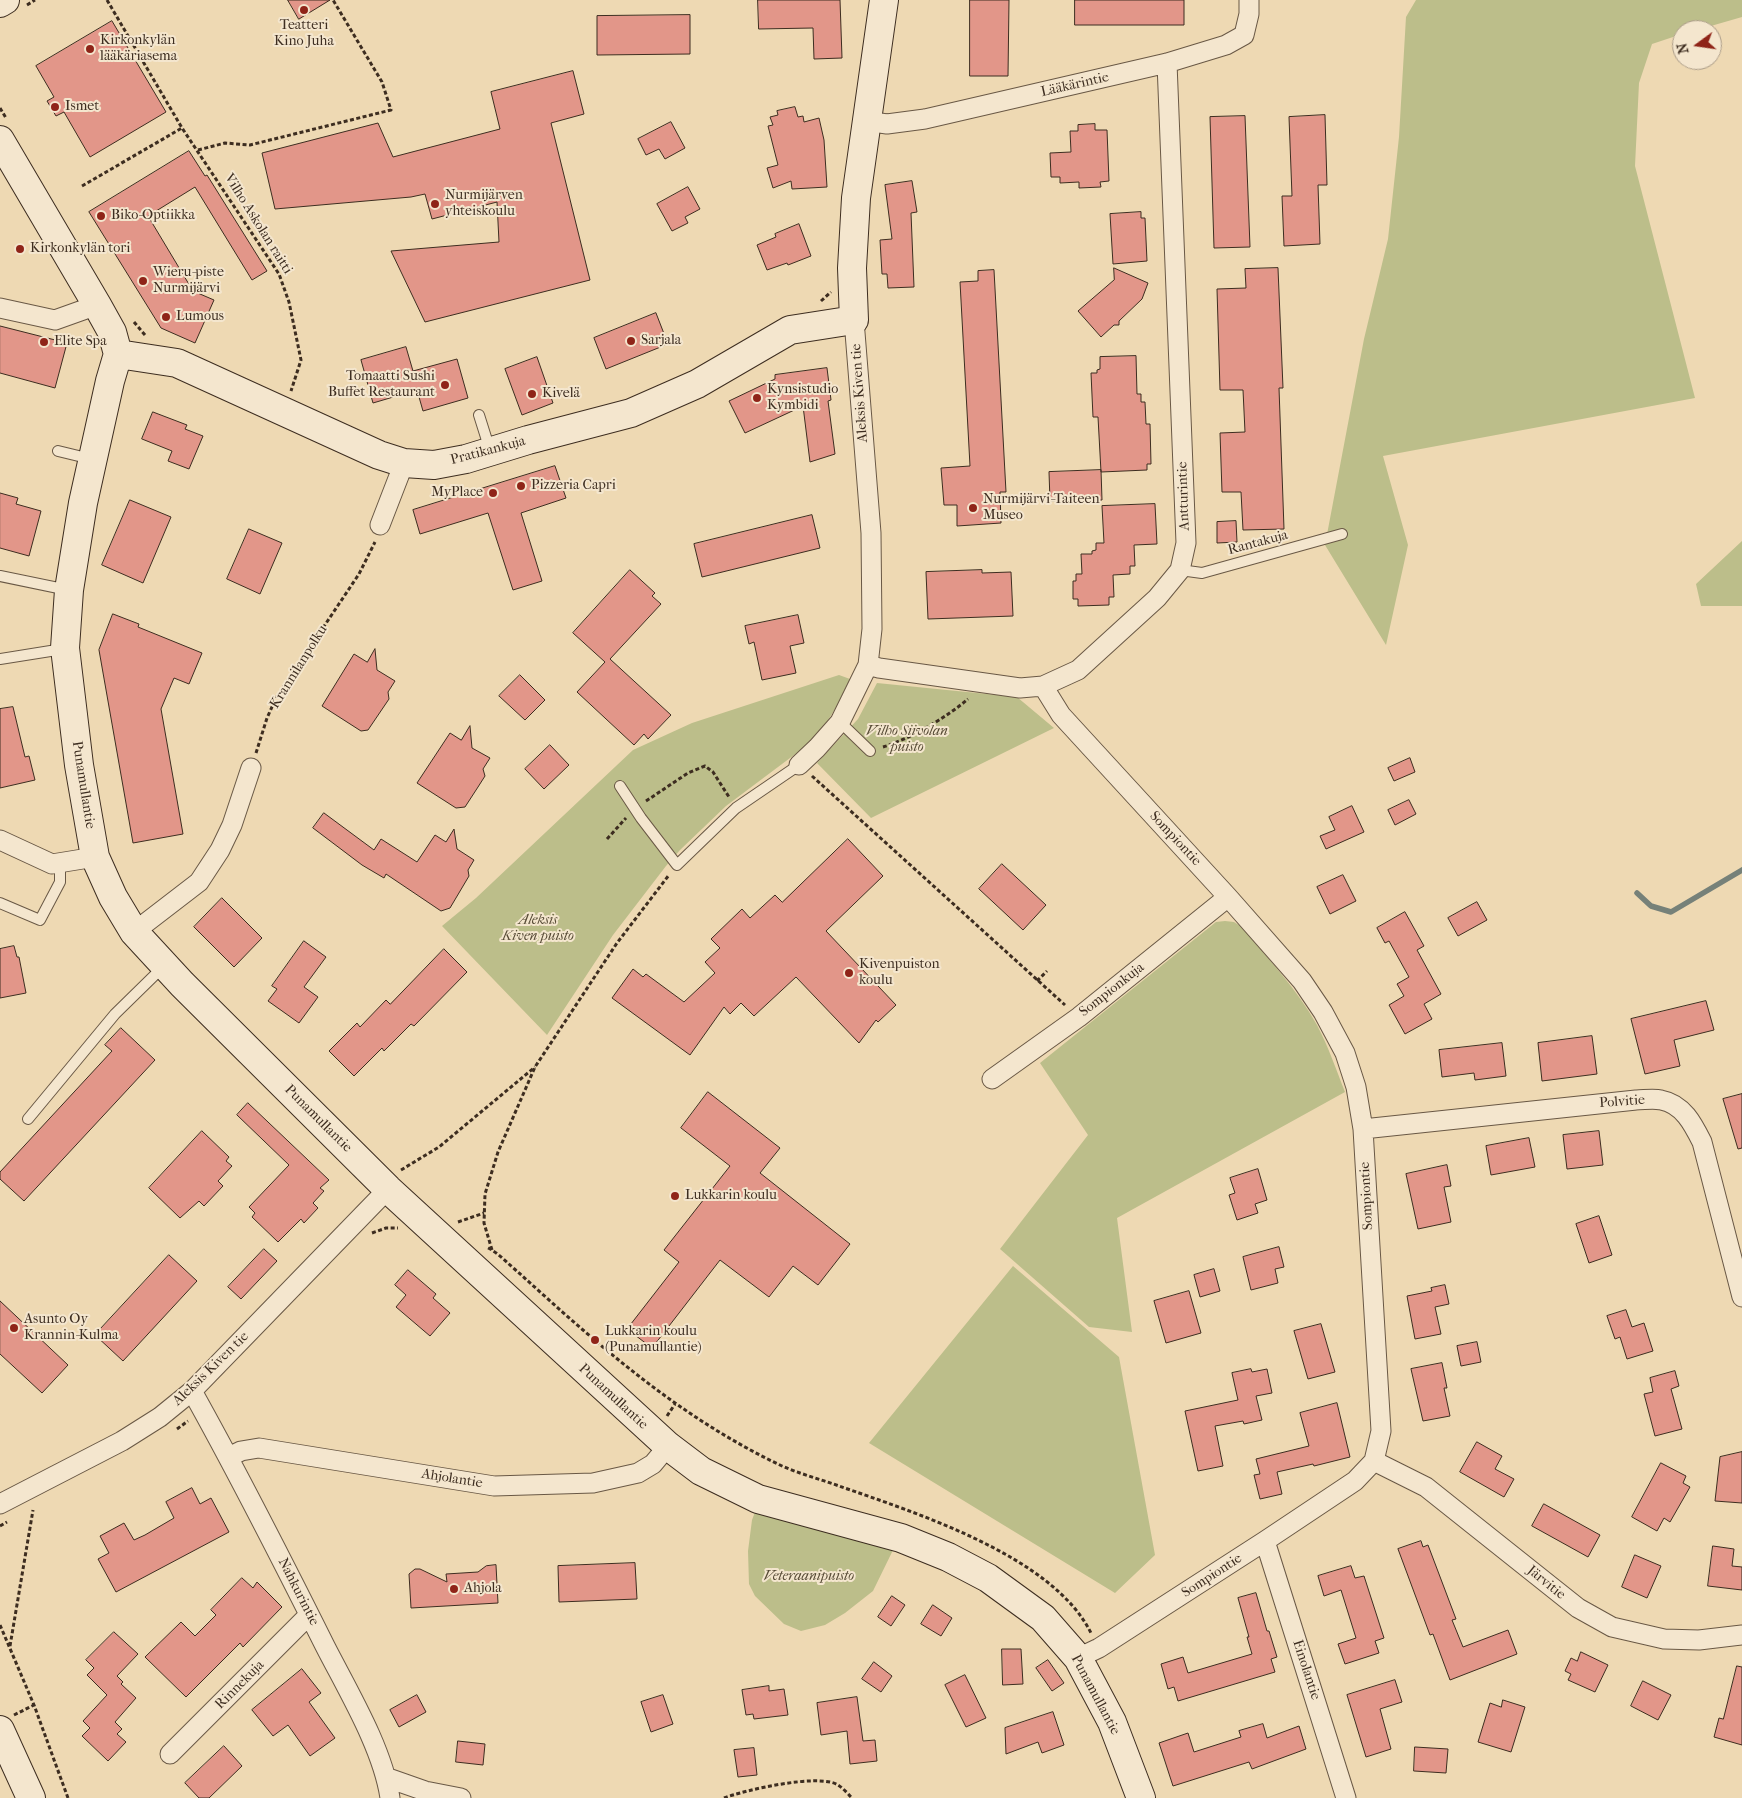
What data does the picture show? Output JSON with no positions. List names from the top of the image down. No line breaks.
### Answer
{"streets":{"street":["Lääkärintie","Aleksis Kiven tie","Pratikankuja","Antturintie","Punamullantie","Sompiontie","Sompionkuja","Polvitie","Ahjolantie","Järvitie","Nahkurintie","Einolantie","Rinnekuja"],"lane":["Rantakuja"],"path":["Vilho Askolan raitti","Krannilanpolku"]},"crossings":[["Lääkärintie","Aleksis Kiven tie"],["Lääkärintie","Antturintie"],["Aleksis Kiven tie","Pratikankuja"],["Aleksis Kiven tie","Antturintie"],["Aleksis Kiven tie","Punamullantie"],["Aleksis Kiven tie","Nahkurintie"],["Pratikankuja","Punamullantie"],["Antturintie","Rantakuja"],["Antturintie","Sompiontie"],["Punamullantie","Sompiontie"],["Punamullantie","Ahjolantie"],["Sompiontie","Sompionkuja"],["Sompiontie","Polvitie"],["Sompiontie","Järvitie"],["Sompiontie","Einolantie"],["Ahjolantie","Nahkurintie"],["Nahkurintie","Rinnekuja"]],"parks":["Vilho Siivolan puisto","Aleksis Kiven puisto","Veteraanipuisto"],"places":["Teatteri Kino Juha","Kirkonkylän lääkäriasema","Ismet","Nurmijärven yhteiskoulu","Biko-Optiikka","Kirkonkylän tori","Wieru-piste Nurmijärvi","Lumous","Sarjala","Elite Spa","Tomaatti Sushi Buffet Restaurant","Kivelä","Kynsistudio Kymbidi","Pizzeria Capri","MyPlace","Nurmijärvi-Taiteen Museo","Kivenpuiston koulu","Lukkarin koulu","Asunto Oy Krannin-Kulma","Lukkarin koulu (Punamullantie)","Ahjola"],"north":"left"}
